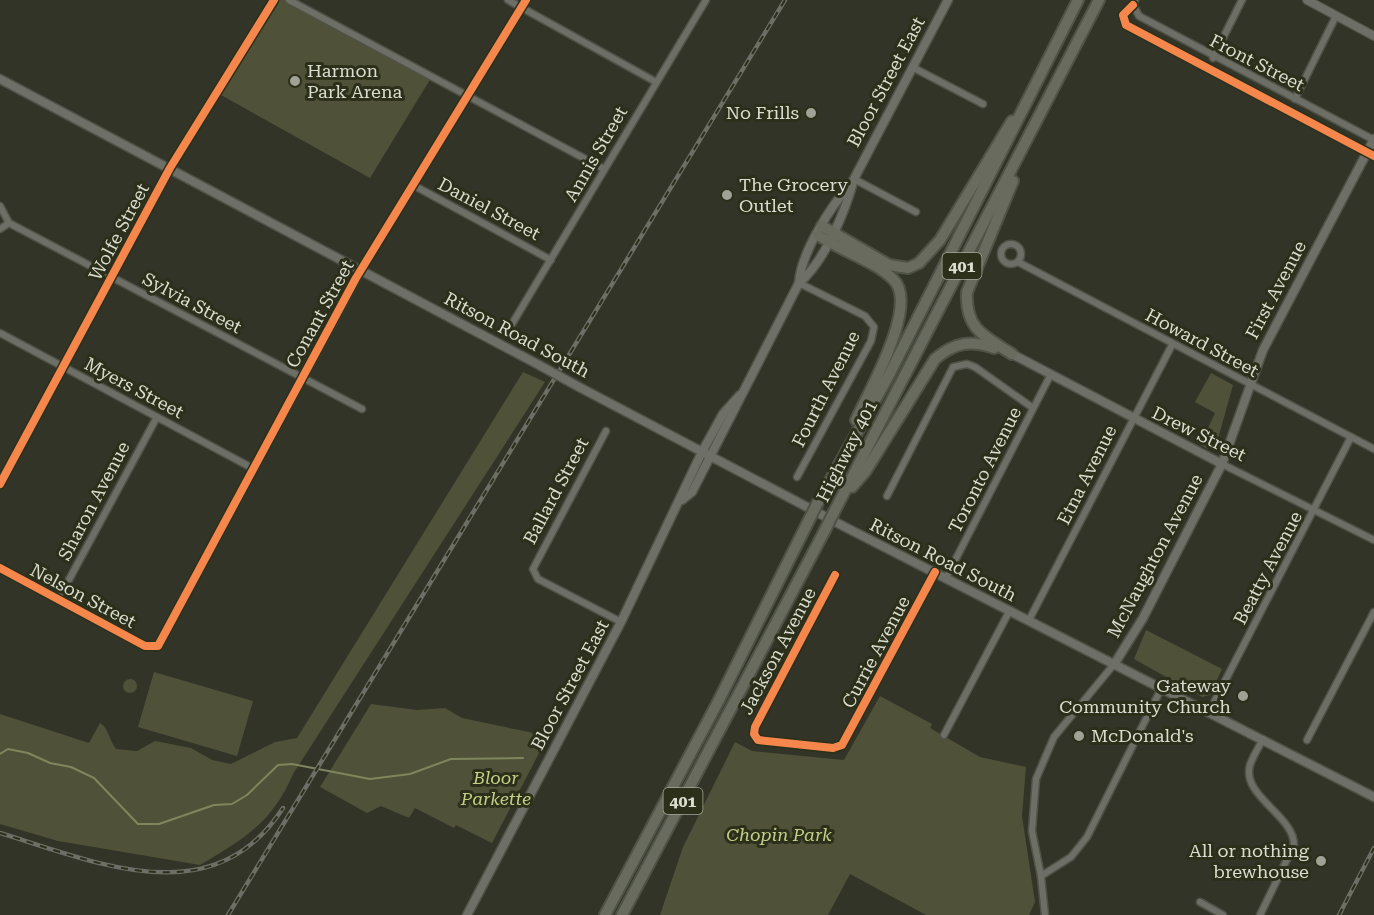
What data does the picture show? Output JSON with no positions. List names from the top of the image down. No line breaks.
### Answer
{"streets":{"highway":["401","Highway 401"],"main road":["Bloor Street East","First Avenue","Ritson Road South","Drew Street","McNaughton Avenue"],"street":["Front Street","Annis Street","Daniel Street","Wolfe Street","Sylvia Street","Conant Street","Howard Street","Myers Street","Fourth Avenue","Toronto Avenue","Etna Avenue","Ballard Street","Sharon Avenue","Beatty Avenue","Nelson Street","Jackson Avenue","Currie Avenue"]},"crossings":[["Front Street","First Avenue"],["Bloor Street East","Ritson Road South"],["Bloor Street East","Fourth Avenue"],["Bloor Street East","Ballard Street"],["Annis Street","Daniel Street"],["Daniel Street","Conant Street"],["Wolfe Street","Sylvia Street"],["Wolfe Street","Ritson Road South"],["Wolfe Street","Myers Street"],["First Avenue","Howard Street"],["First Avenue","Drew Street"],["First Avenue","McNaughton Avenue"],["Sylvia Street","Conant Street"],["Conant Street","Ritson Road South"],["Conant Street","Myers Street"],["Conant Street","Nelson Street"],["Ritson Road South","Toronto Avenue"],["Ritson Road South","Etna Avenue"],["Ritson Road South","McNaughton Avenue"],["Ritson Road South","Beatty Avenue"],["Ritson Road South","Currie Avenue"],["Howard Street","Etna Avenue"],["Howard Street","Beatty Avenue"],["Myers Street","Sharon Avenue"],["Drew Street","Toronto Avenue"],["Drew Street","Etna Avenue"],["Drew Street","McNaughton Avenue"],["Drew Street","Beatty Avenue"],["Sharon Avenue","Nelson Street"],["Jackson Avenue","Currie Avenue"]],"parks":["Bloor Parkette","Chopin Park"],"places":["Harmon Park Arena","No Frills","The Grocery Outlet","Gateway Community Church","McDonald's","All or nothing brewhouse"]}
